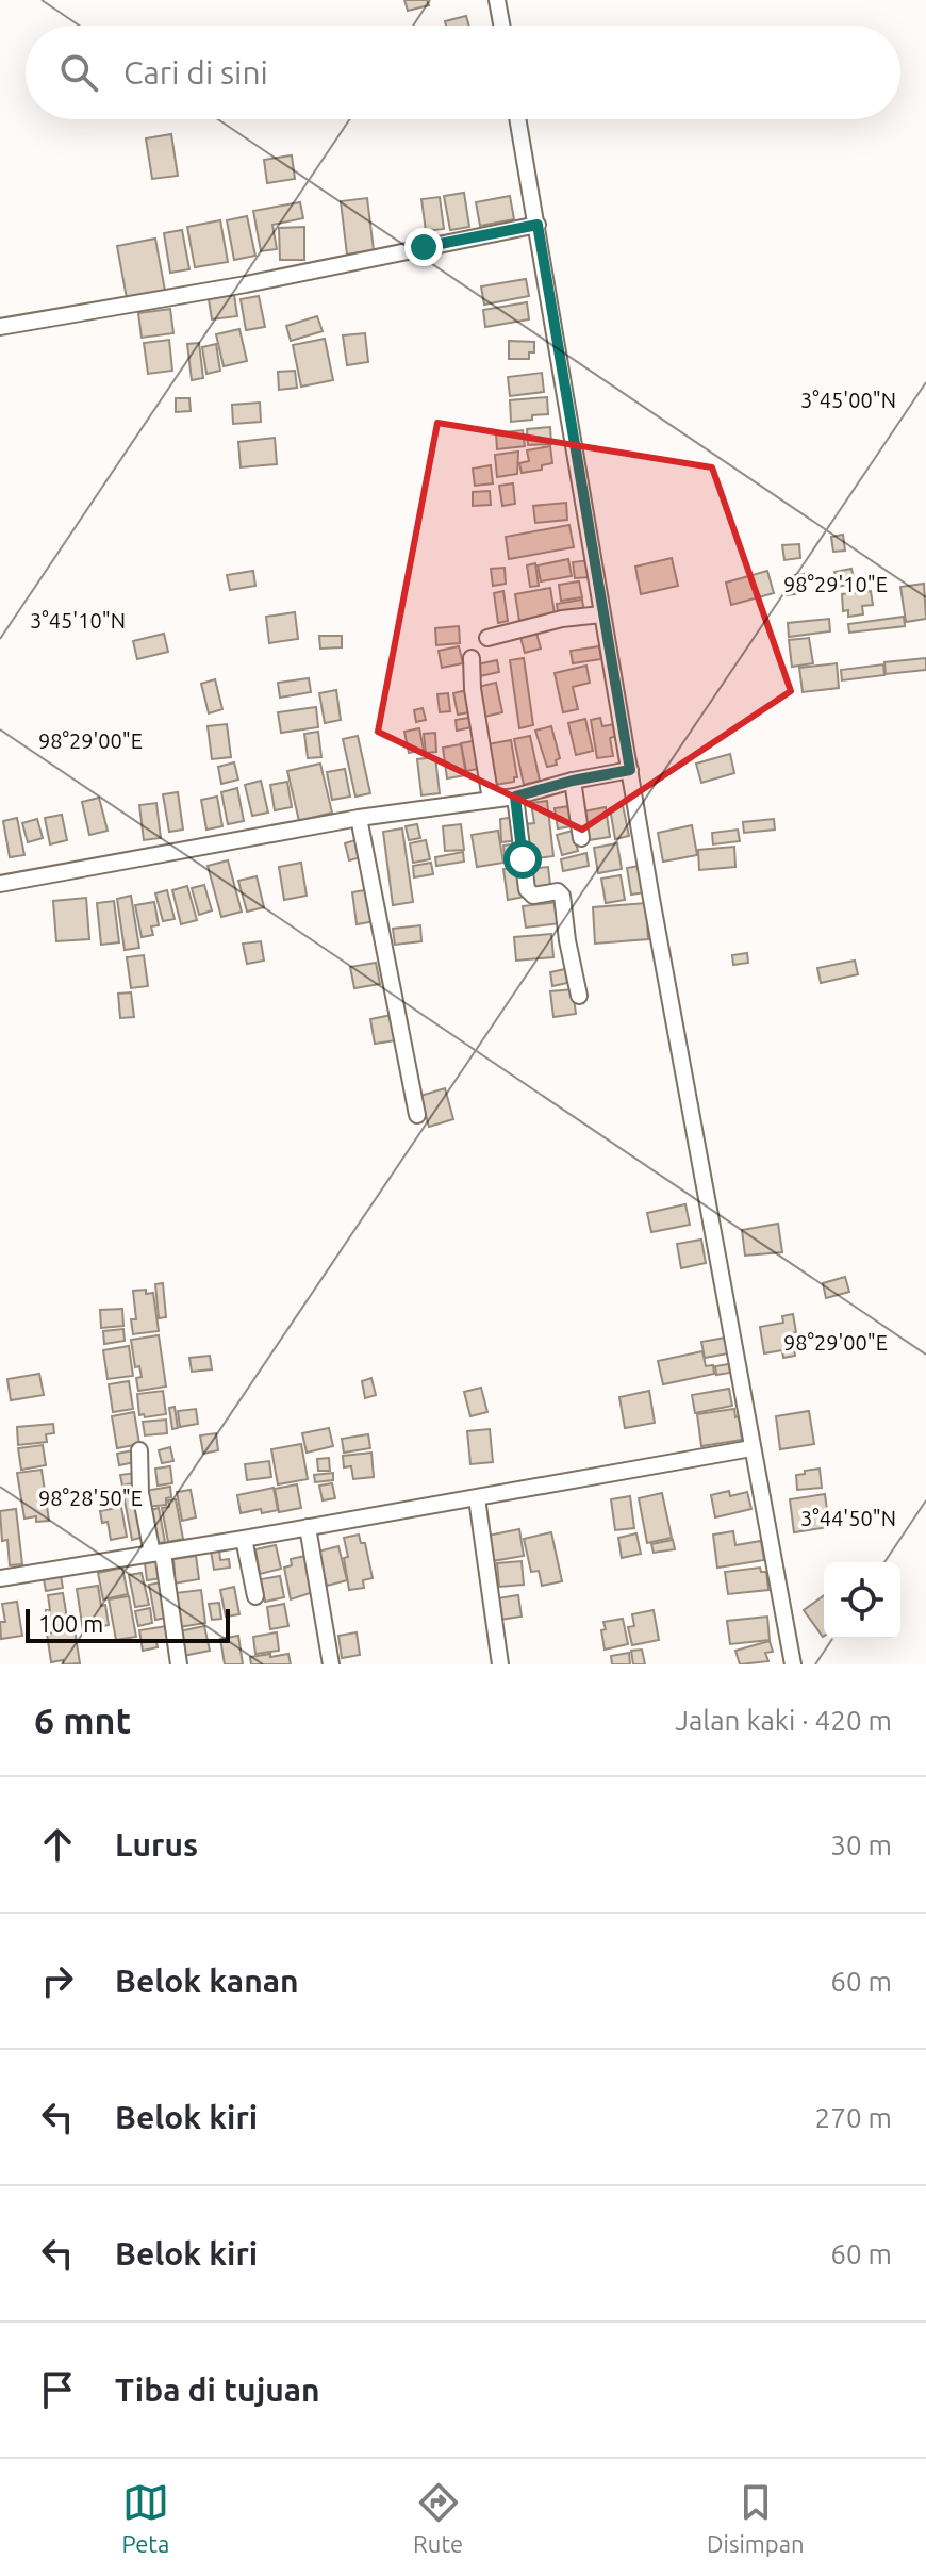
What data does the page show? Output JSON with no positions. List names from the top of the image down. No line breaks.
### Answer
{"scale_bar":"100 m","page":{"search":"Cari di sini","scale":"100 m","heading":["6 mnt","Jalan kaki · 420 m"],"list":[["Lurus","30 m"],["Belok kanan","60 m"],["Belok kiri","270 m"],["Belok kiri","60 m"],"Tiba di tujuan"],"nav":["Peta","Rute","Disimpan"]},"coordinates":["3°45'00\"N","98°29'10\"E","3°45'10\"N","98°29'00\"E","98°28'50\"E","3°44'50\"N"]}
